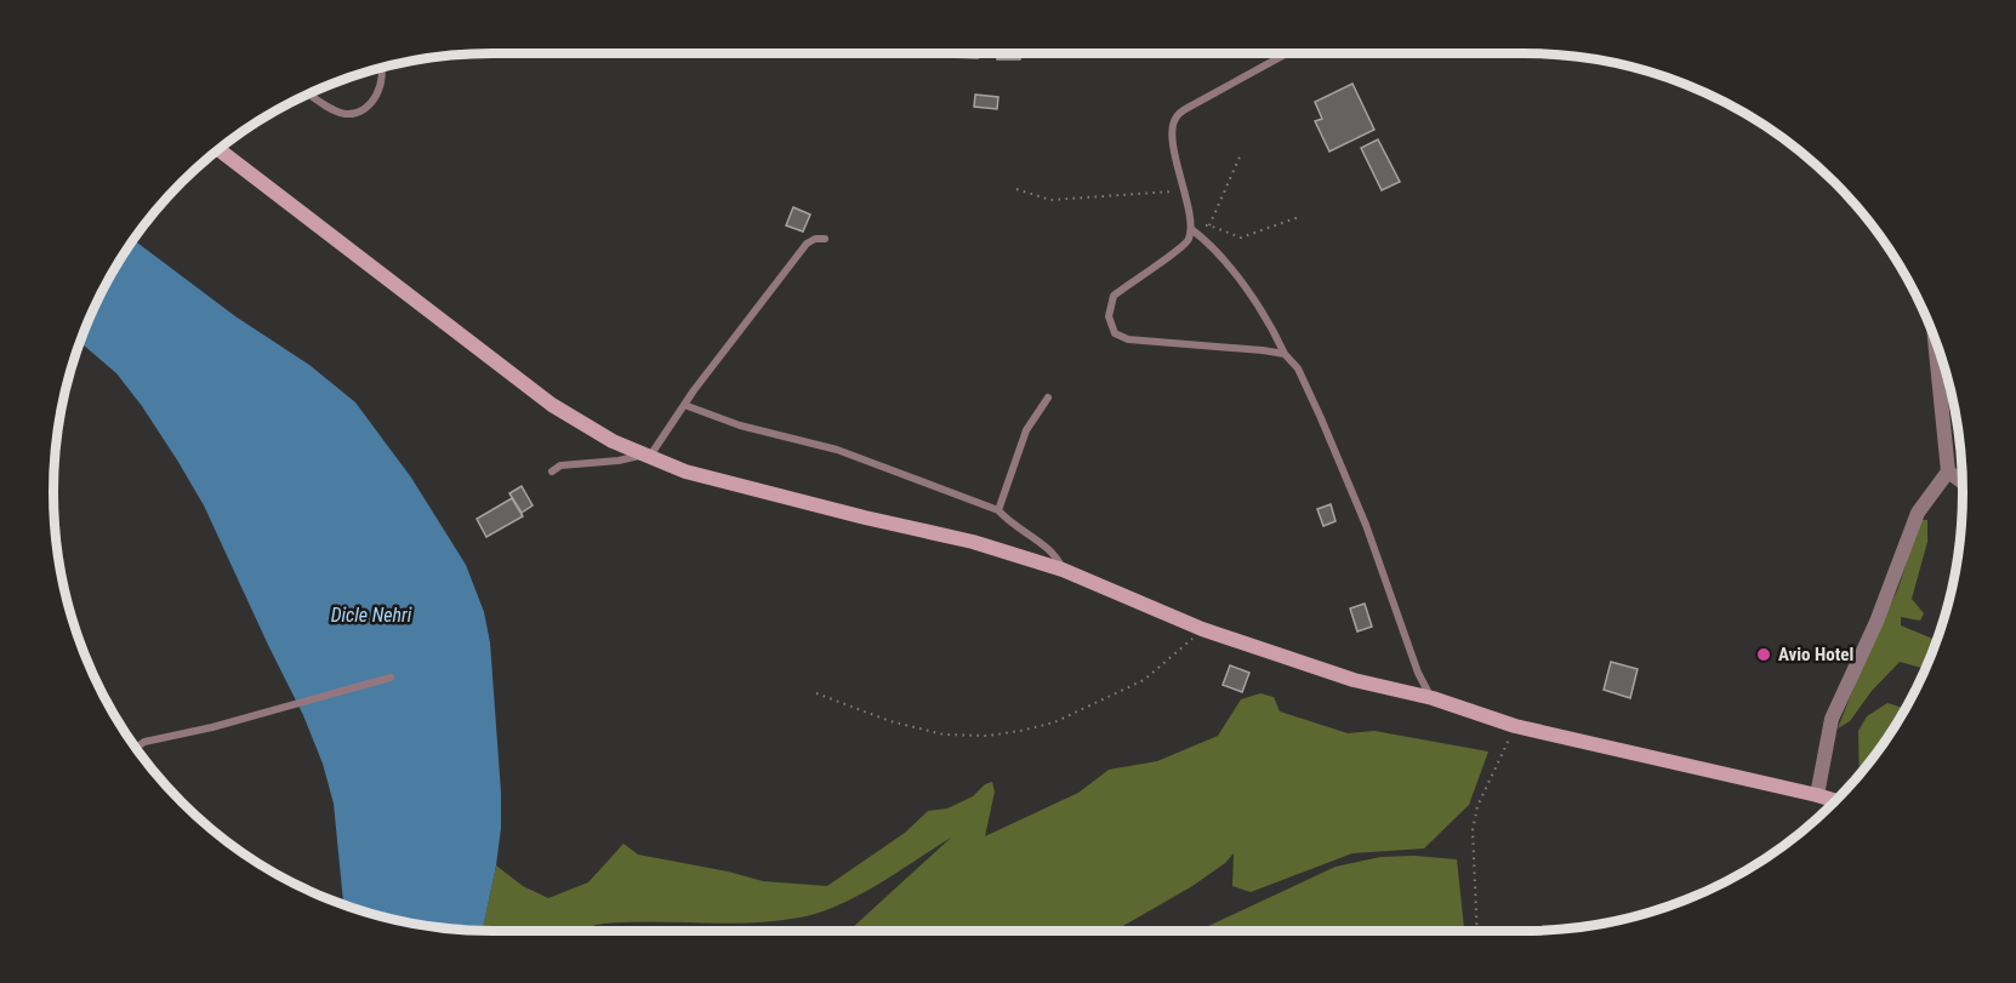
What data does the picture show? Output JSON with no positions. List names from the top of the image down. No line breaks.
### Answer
{"water":["Dicle Nehri"],"places":["Avio Hotel"]}
